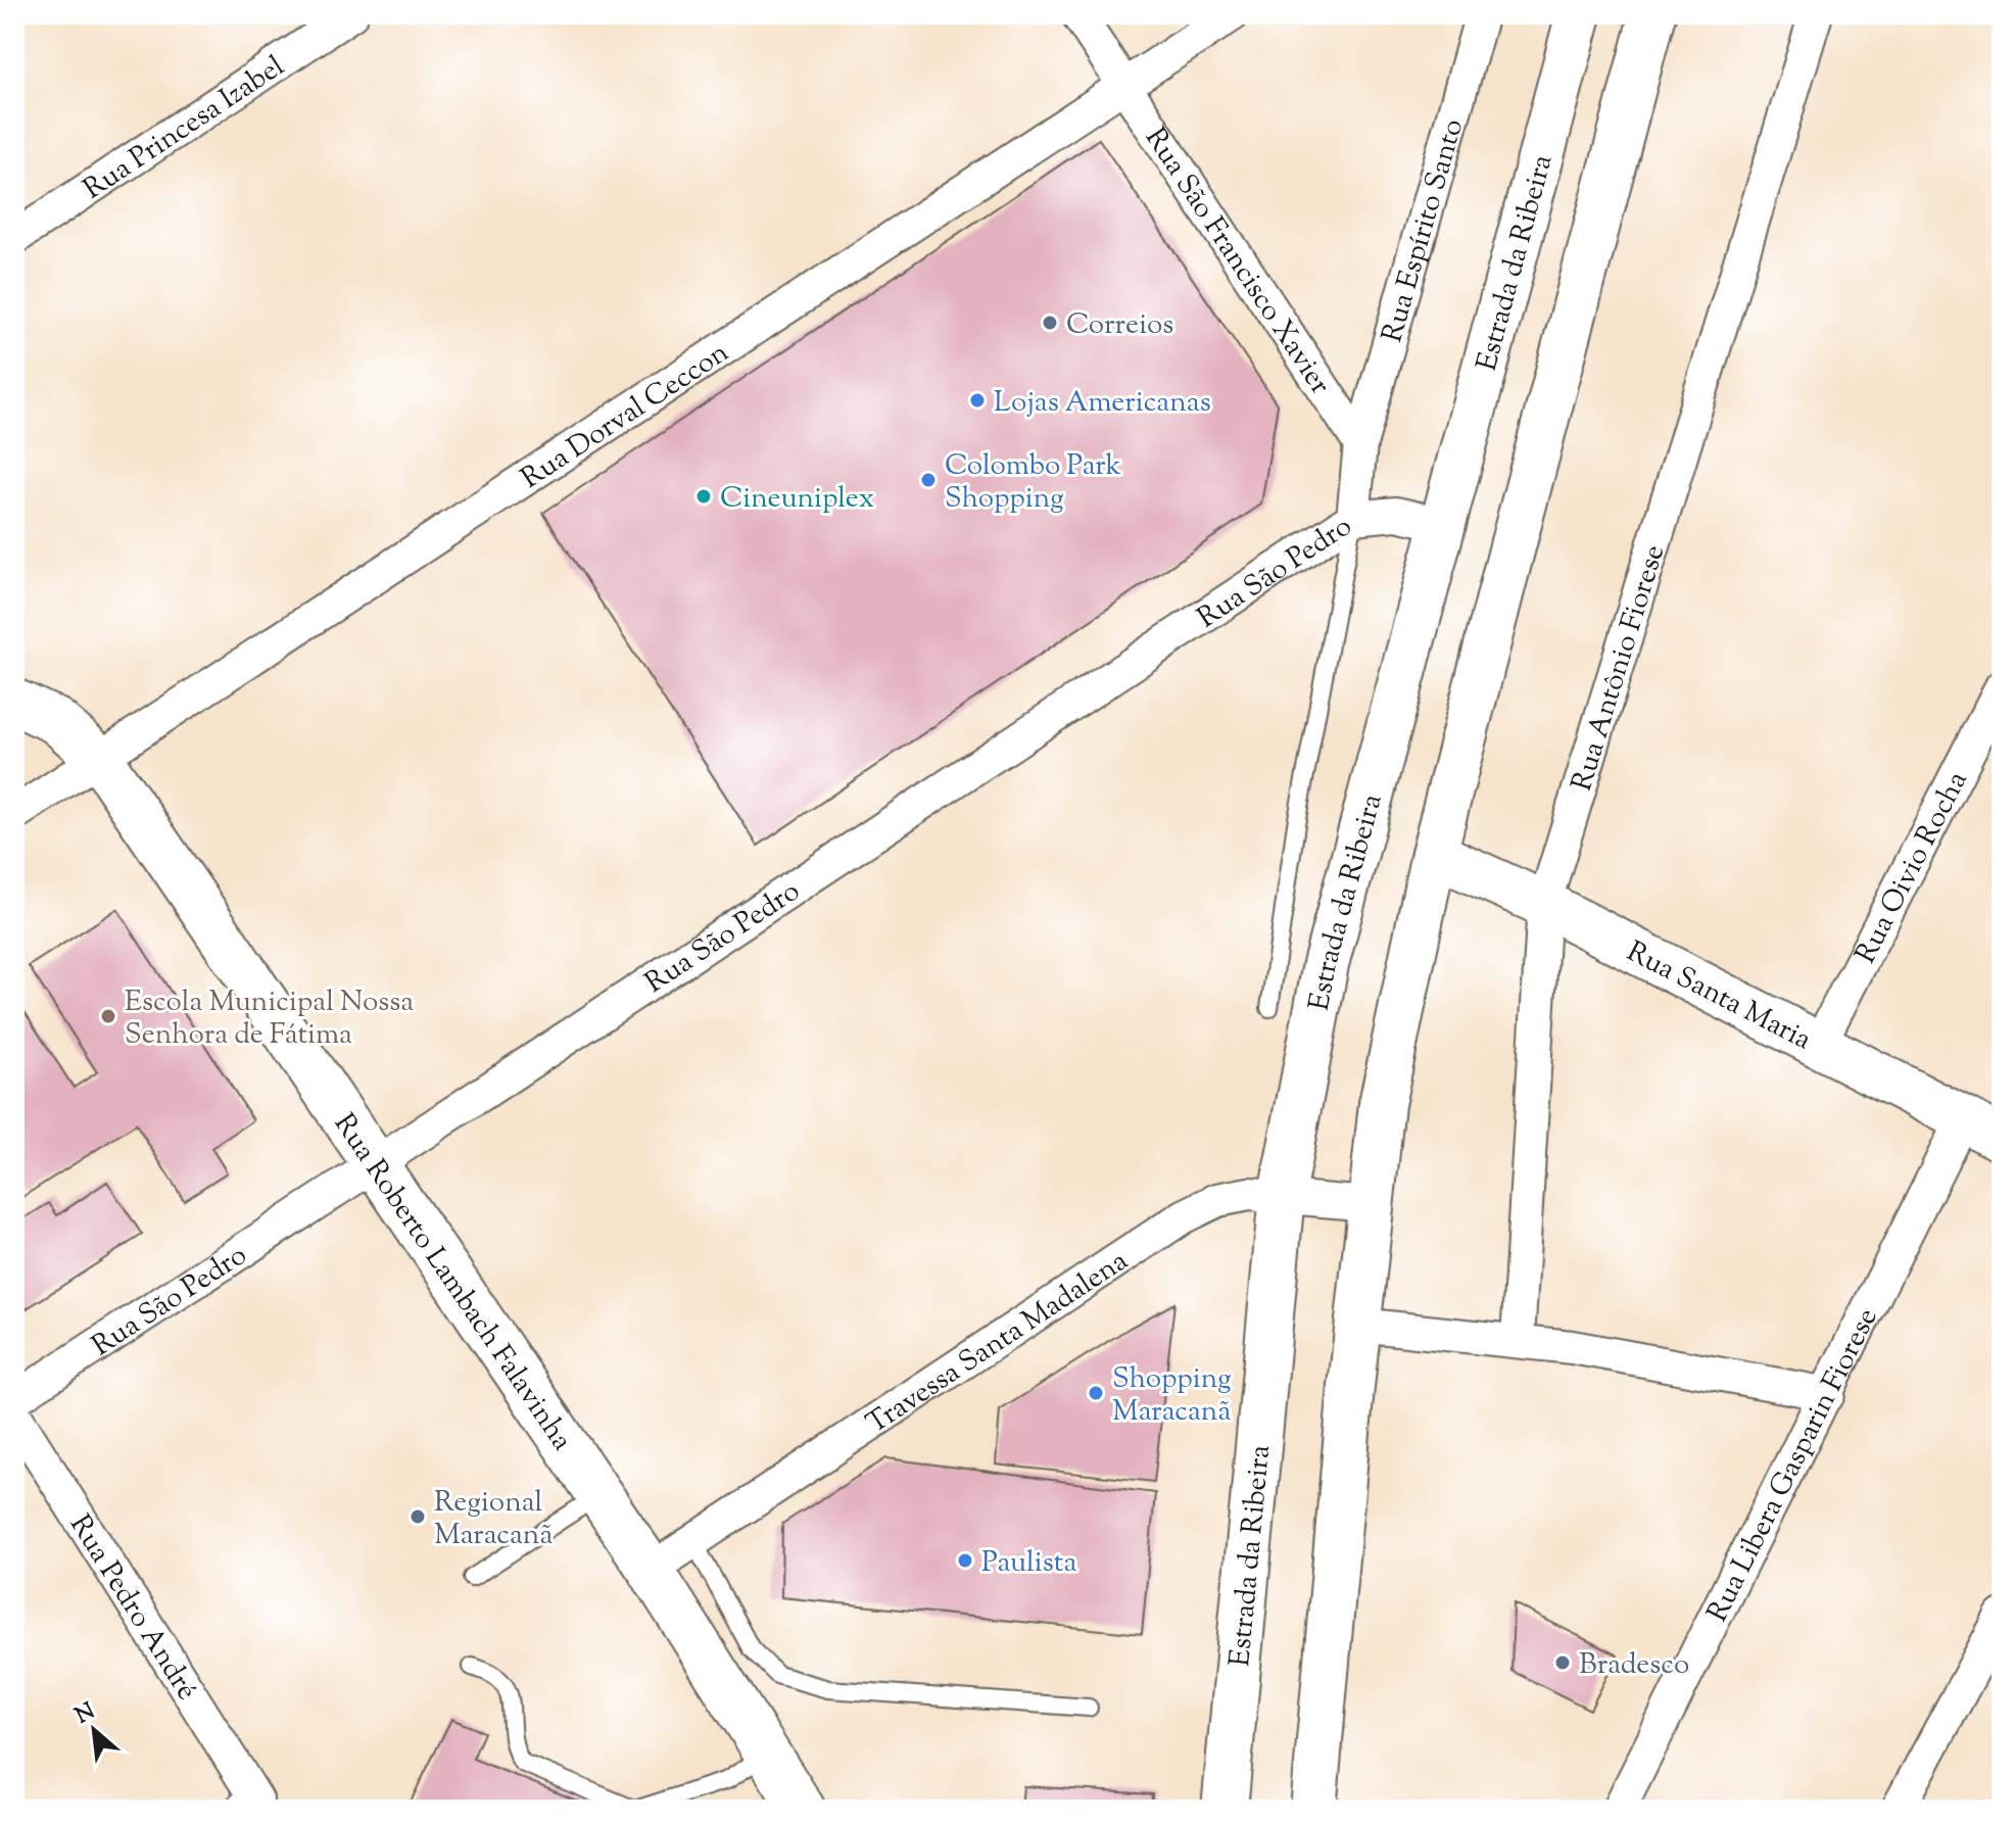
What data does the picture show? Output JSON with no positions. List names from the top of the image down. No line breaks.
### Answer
{"streets":{"main road":["Estrada da Ribeira","Rua Santa Maria","Rua Roberto Lambach Falavinha"],"street":["Rua Princesa Izabel","Rua Espírito Santo","Rua São Francisco Xavier","Rua Dorval Ceccon","Rua São Pedro","Rua Antônio Fiorese","Rua Oivio Rocha","Travessa Santa Madalena","Rua Libera Gasparin Fiorese","Rua Pedro André"]},"crossings":[["Rua Espírito Santo","Rua São Francisco Xavier"],["Rua São Francisco Xavier","Rua Dorval Ceccon"],["Estrada da Ribeira","Rua São Pedro"],["Estrada da Ribeira","Travessa Santa Madalena"],["Rua Dorval Ceccon","Rua Roberto Lambach Falavinha"],["Rua São Pedro","Rua Roberto Lambach Falavinha"],["Rua Antônio Fiorese","Rua Santa Maria"],["Rua Oivio Rocha","Rua Santa Maria"],["Rua Santa Maria","Rua Libera Gasparin Fiorese"],["Rua Roberto Lambach Falavinha","Travessa Santa Madalena"]],"places":["Correios","Lojas Americanas","Colombo Park Shopping","Cineuniplex","Escola Municipal Nossa Senhora de Fátima","Shopping Maracanã","Regional Maracanã","Paulista","Bradesco"],"north":"top left"}
